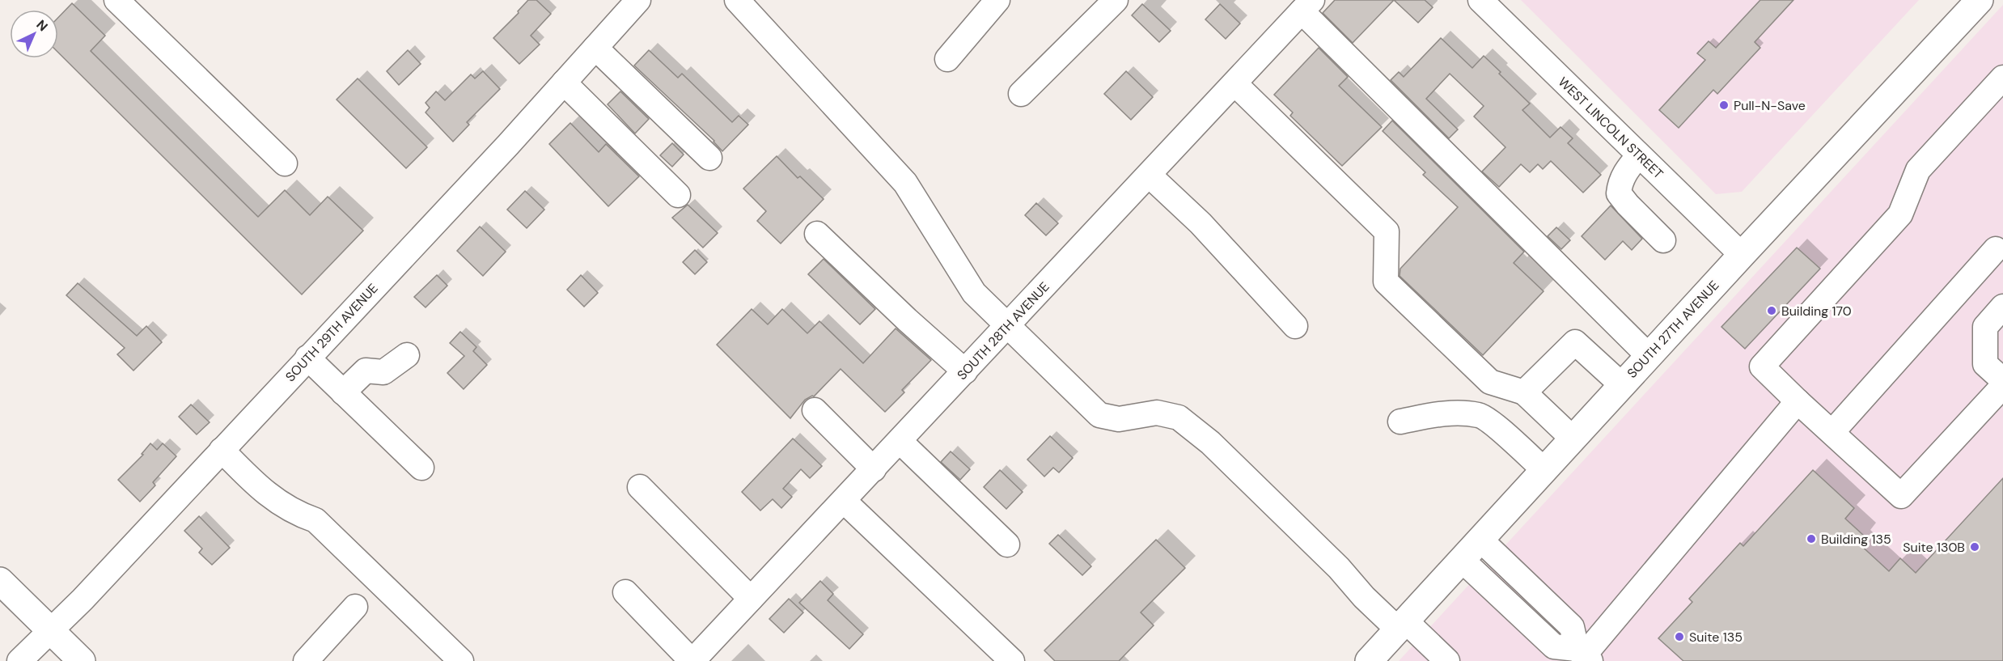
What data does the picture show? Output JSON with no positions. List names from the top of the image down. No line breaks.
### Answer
{"streets":{"main road":["SOUTH 27TH AVENUE"],"street":["WEST LINCOLN STREET","SOUTH 28TH AVENUE","SOUTH 29TH AVENUE"]},"crossings":[["WEST LINCOLN STREET","SOUTH 27TH AVENUE"]],"places":["Pull-N-Save","Building 170","Building 135","Suite 130B","Suite 135"],"north":"top right"}
